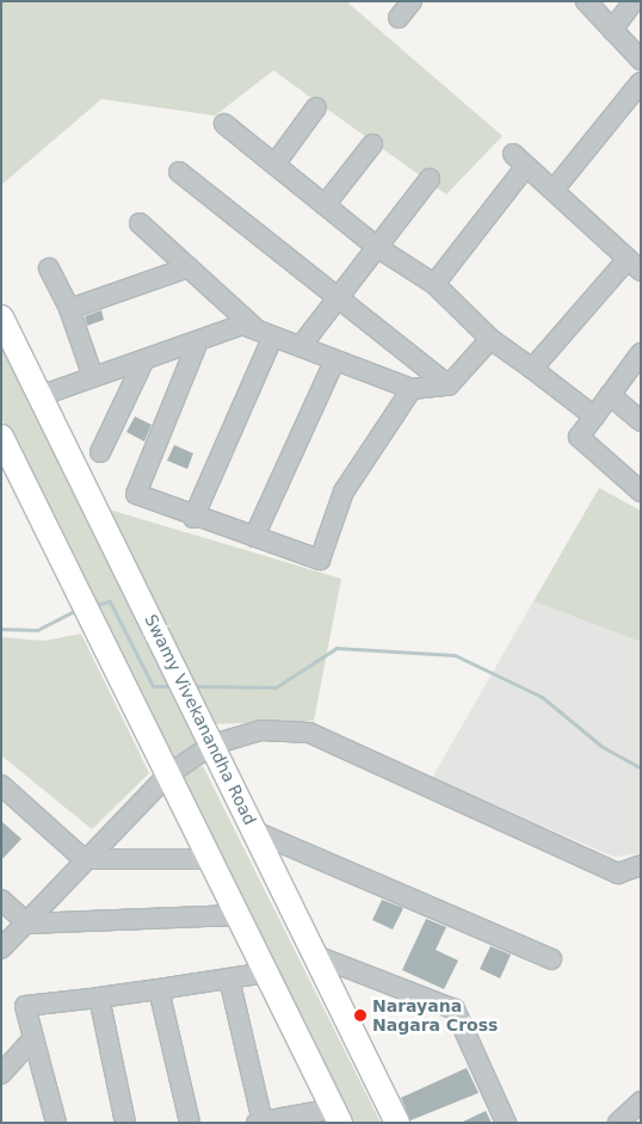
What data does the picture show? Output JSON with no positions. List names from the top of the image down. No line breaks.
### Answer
{"streets":{"main road":["Swamy Vivekanandha Road"]},"places":["Narayana Nagara Cross"]}
